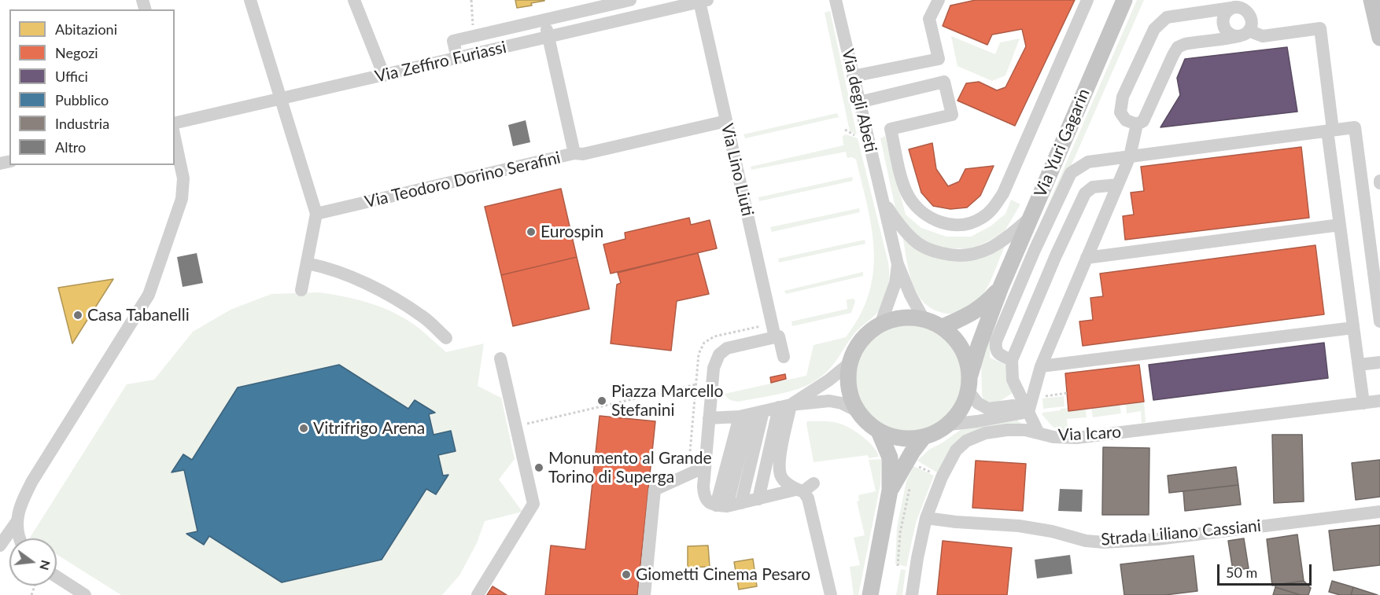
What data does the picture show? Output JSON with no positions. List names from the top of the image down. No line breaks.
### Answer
{"streets":{"main road":["Via Yuri Gagarin"],"street":["Via Zeffiro Furiassi","Via degli Abeti","Via Lino Liuti","Via Teodoro Dorino Serafini","Via Icaro","Strada Liliano Cassiani"]},"crossings":[["Via Zeffiro Furiassi","Via Lino Liuti"],["Via degli Abeti","Via Yuri Gagarin"],["Via Lino Liuti","Via Teodoro Dorino Serafini"],["Via Icaro","Strada Liliano Cassiani"]],"places":["Eurospin","Casa Tabanelli","Piazza Marcello Stefanini","Vitrifrigo Arena","Monumento al Grande Torino di Superga","Giometti Cinema Pesaro"],"legend":["Abitazioni","Negozi","Uffici","Pubblico","Industria","Altro"],"scale_bar":"50 m","north":"right"}
